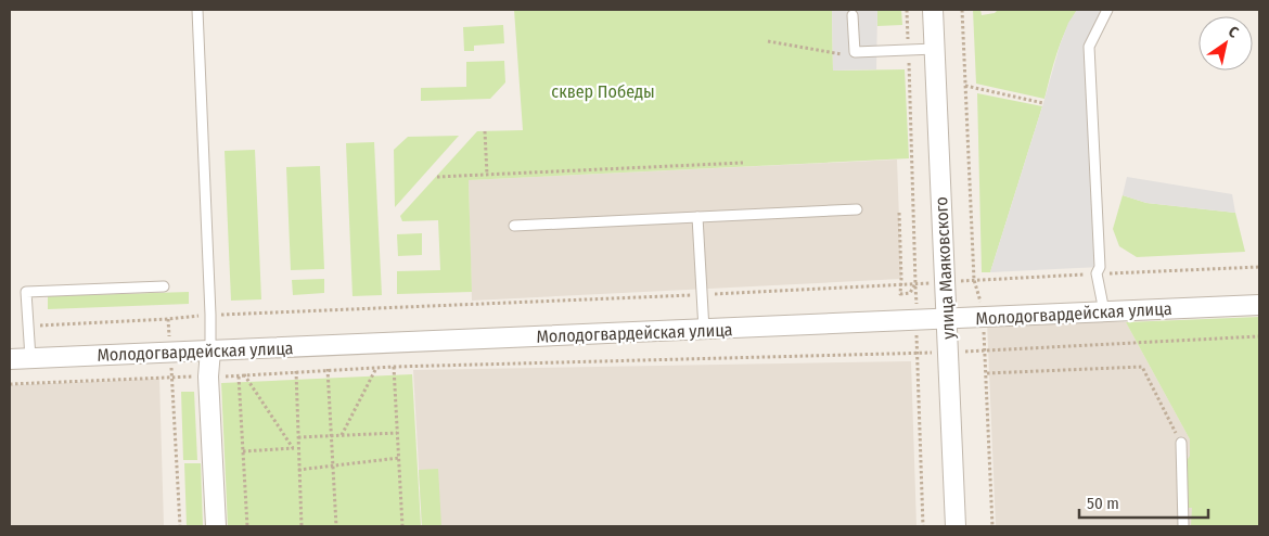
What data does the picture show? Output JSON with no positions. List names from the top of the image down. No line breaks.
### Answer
{"streets":{"street":["улица Маяковского","Молодогвардейская улица"]},"crossings":[["улица Маяковского","Молодогвардейская улица"]],"parks":["сквер Победы"],"scale_bar":"50 m","north":"top right"}
